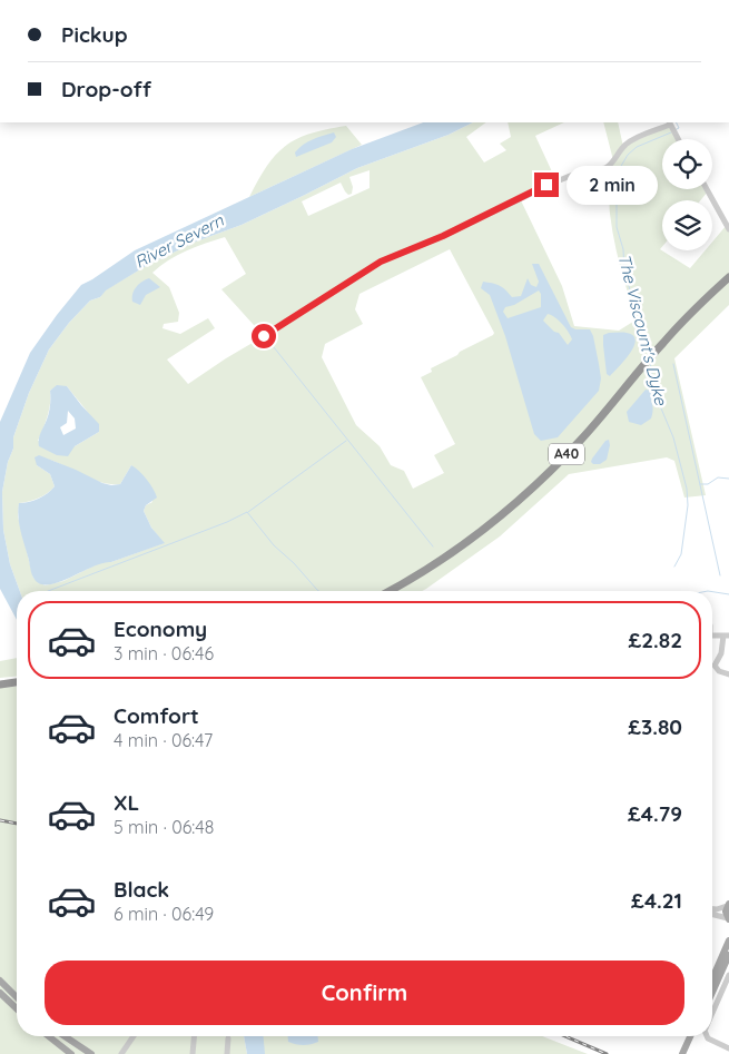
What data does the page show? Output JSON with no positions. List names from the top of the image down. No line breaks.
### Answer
{"streets":{"highway":["A40"]},"water":["River Severn","The Viscount's Dyke"],"page":{"banner":["Pickup","Drop-off"],"bubble":"2 min","list":[{"name":"Economy","note":"3 min · 06:46","value":"£2.82"},{"name":"Comfort","note":"4 min · 06:47","value":"£3.80"},{"name":"XL","note":"5 min · 06:48","value":"£4.79"},{"name":"Black","note":"6 min · 06:49","value":"£4.21"}],"buttons":"Confirm"}}
